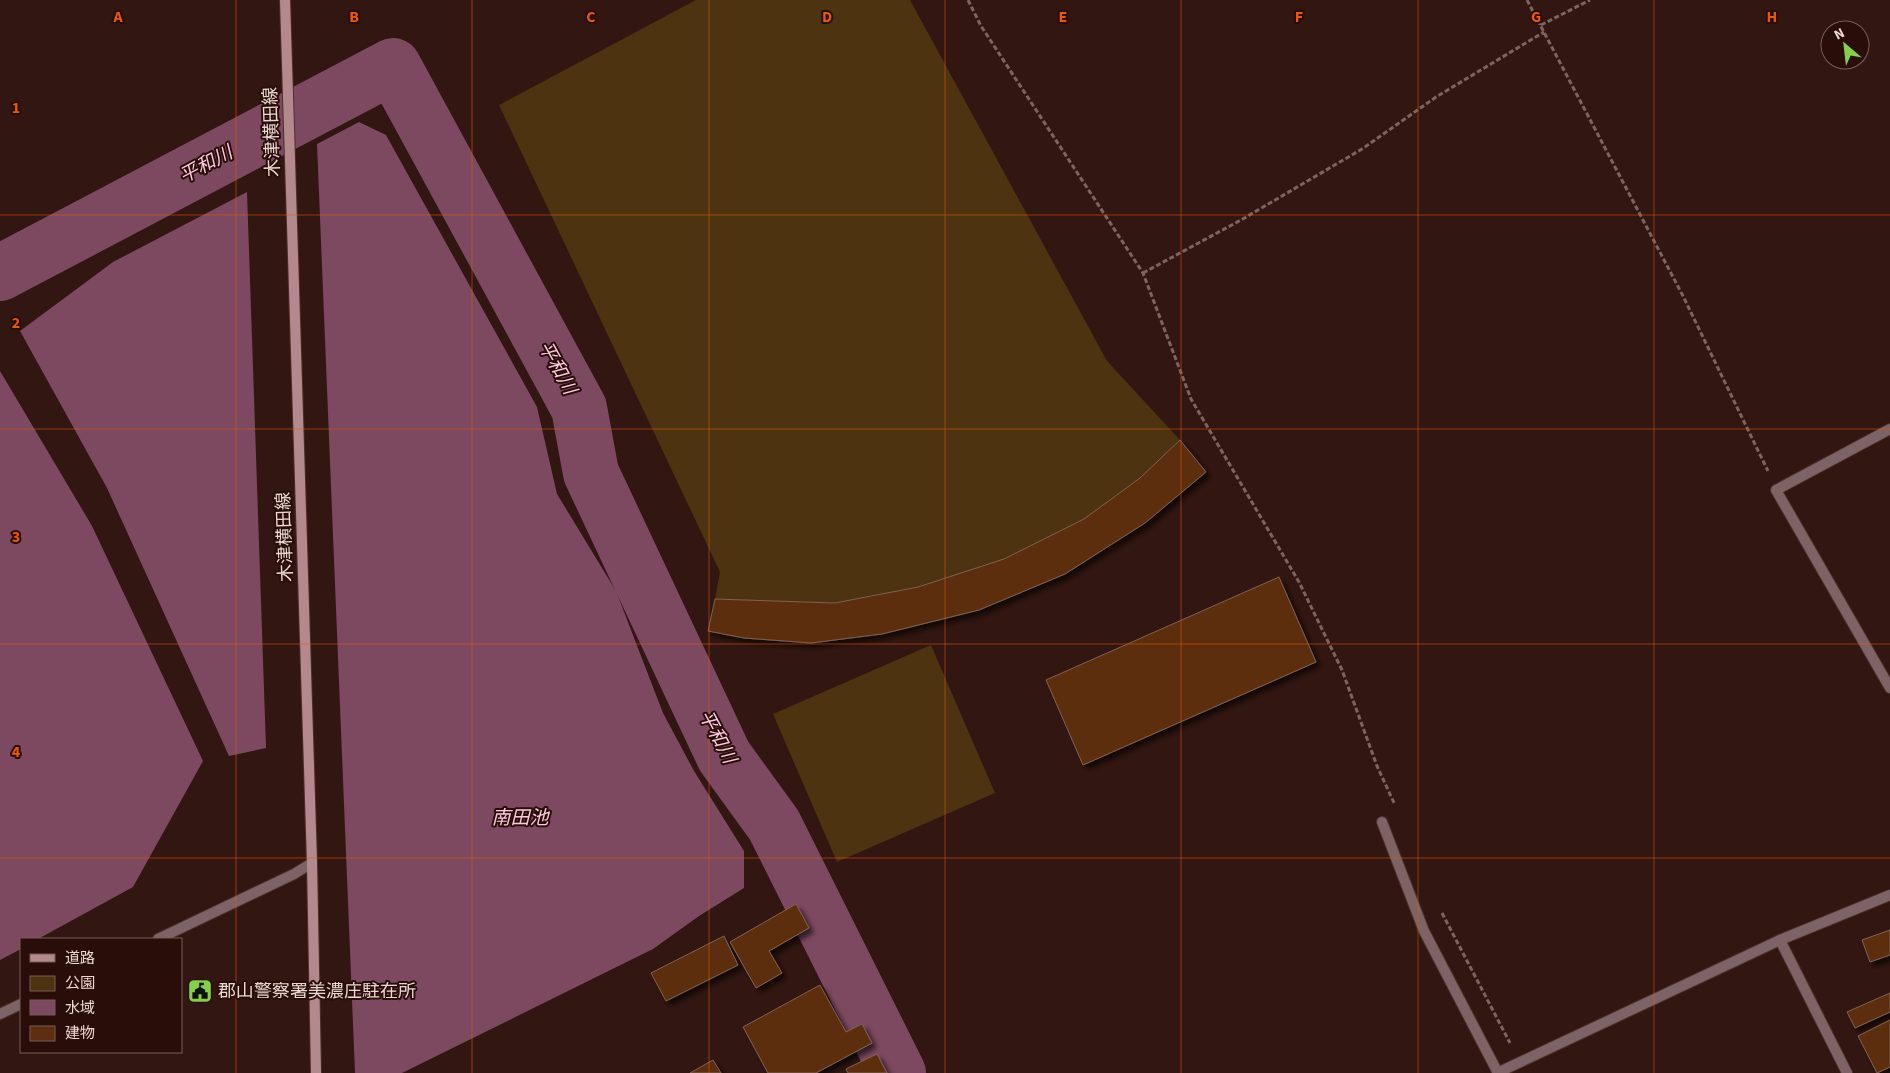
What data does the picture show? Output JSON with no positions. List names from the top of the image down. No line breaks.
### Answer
{"streets":{"main road":["木津横田線"]},"water":["平和川","南田池"],"places":{"public building":["郡山警察署美濃庄駐在所"]},"legend":["道路","公園","水域","建物"],"north":"top left","grid":{"columns":["A","B","C","D","E","F","G","H"],"rows":["1","2","3","4"]}}
